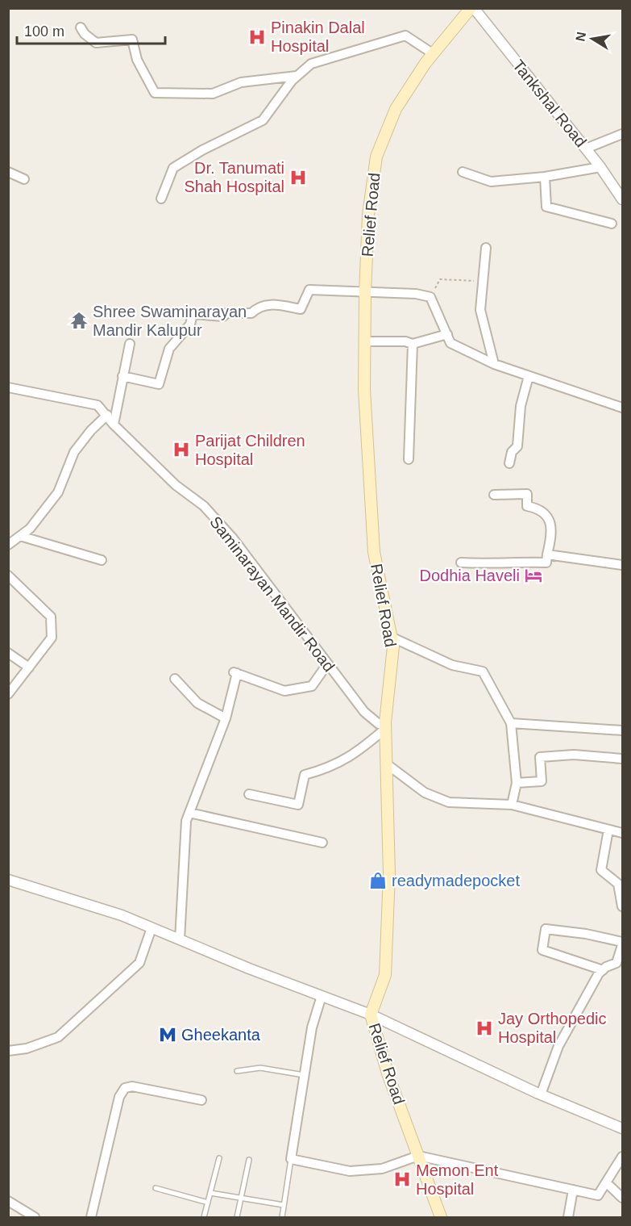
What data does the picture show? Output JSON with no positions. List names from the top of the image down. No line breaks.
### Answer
{"streets":{"main road":["Relief Road"],"street":["Tankshal Road","Saminarayan Mandir Road"]},"crossings":[["Tankshal Road","Relief Road"],["Relief Road","Saminarayan Mandir Road"]],"places":{"hospital":["Pinakin Dalal Hospital","Dr. Tanumati Shah Hospital","Parijat Children Hospital","Jay Orthopedic Hospital","Memon Ent Hospital"],"temple":["Shree Swaminarayan Mandir Kalupur"],"hotel":["Dodhia Haveli"],"shop":["readymadepocket"],"metro station":["Gheekanta"]},"scale_bar":"100 m","north":"left"}
